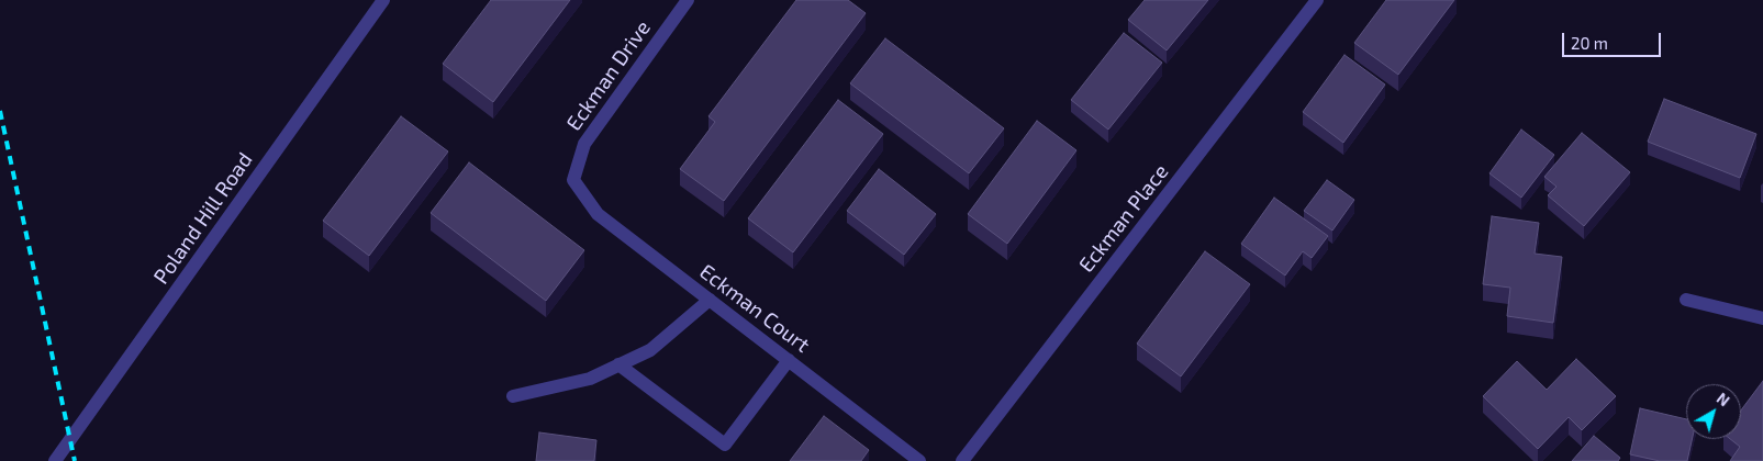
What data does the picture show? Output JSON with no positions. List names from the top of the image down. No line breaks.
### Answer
{"streets":{"street":["Eckman Drive","Poland Hill Road","Eckman Place","Eckman Court"]},"crossings":[["Eckman Drive","Eckman Court"]],"scale_bar":"20 m","north":"top right"}
